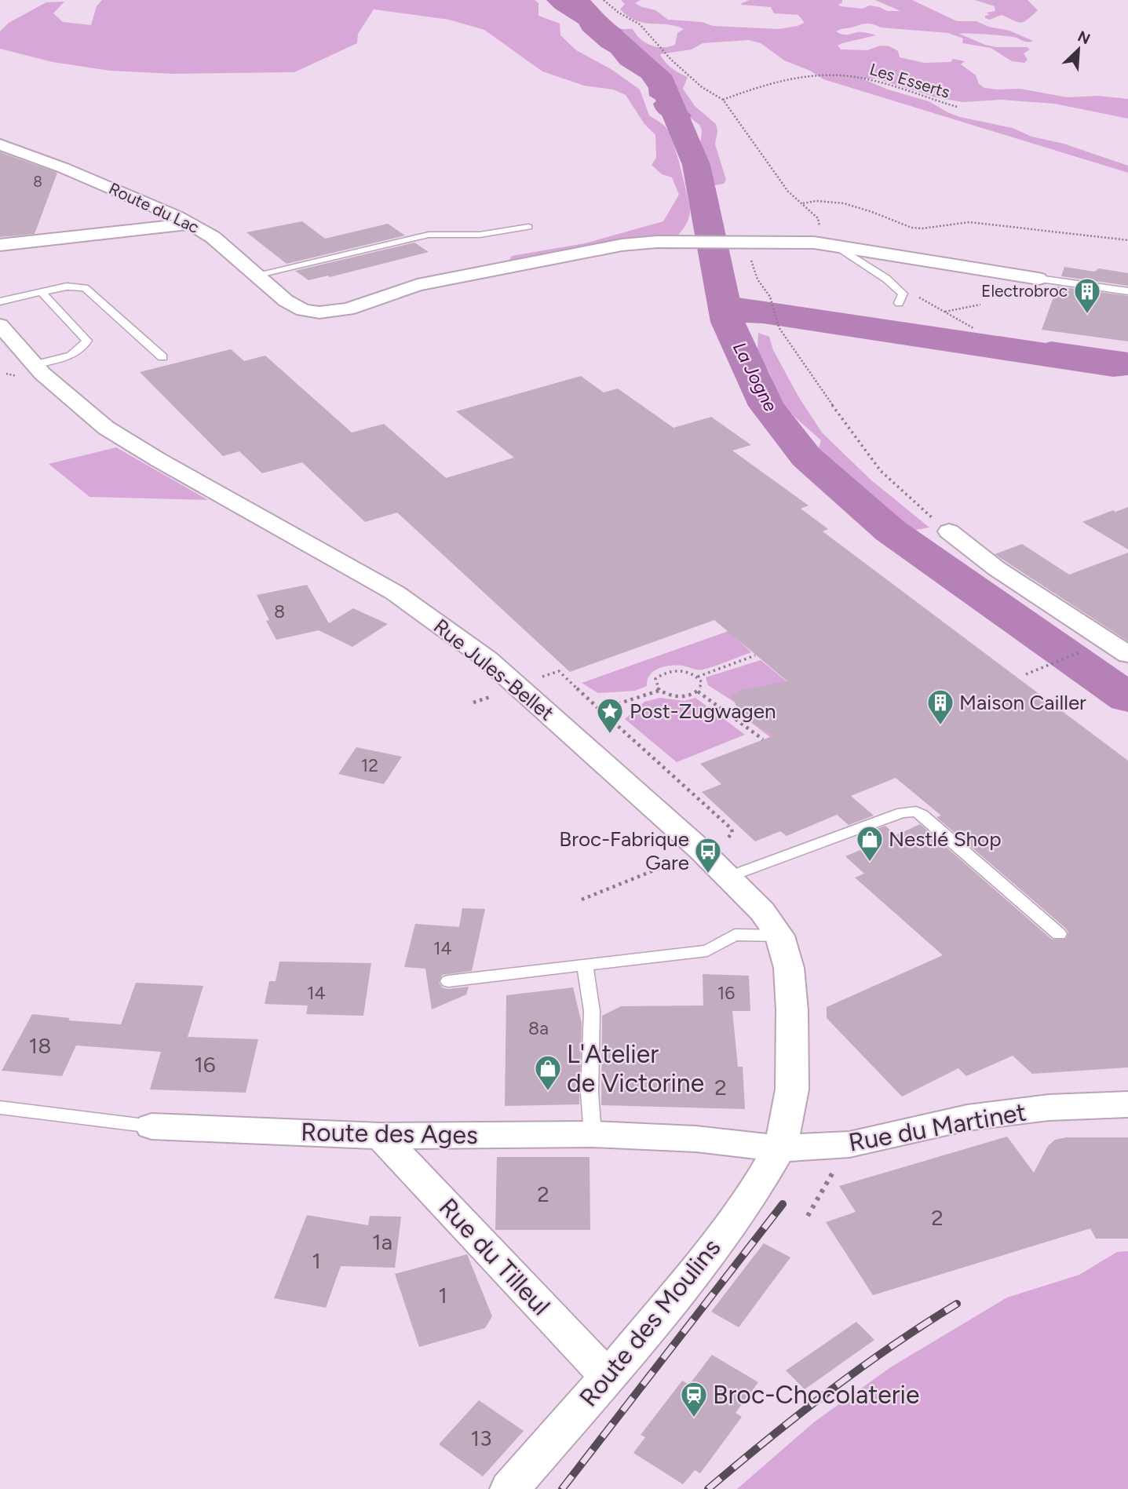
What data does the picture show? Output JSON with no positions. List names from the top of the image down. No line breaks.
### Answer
{"streets":{"street":["Route du Lac","Rue Jules-Bellet","Rue du Martinet","Route des Ages","Rue du Tilleul","Route des Moulins"],"path":["Les Esserts"]},"crossings":[["Rue Jules-Bellet","Rue du Martinet"],["Rue Jules-Bellet","Route des Ages"],["Rue Jules-Bellet","Route des Moulins"],["Rue du Martinet","Route des Ages"],["Rue du Martinet","Route des Moulins"],["Route des Ages","Rue du Tilleul"],["Route des Ages","Route des Moulins"],["Rue du Tilleul","Route des Moulins"]],"water":["La Jogne"],"places":{"building":["Electrobroc","Maison Cailler"],"place":["Post-Zugwagen"],"shop":["Nestlé Shop","L'Atelier de Victorine"],"bus stop":["Broc-Fabrique Gare"],"station":["Broc-Chocolaterie"]},"house_numbers":["8","8","12","14","14","16","8a","18","16","2","2","2","1a","1","1","13"],"north":"top right"}
